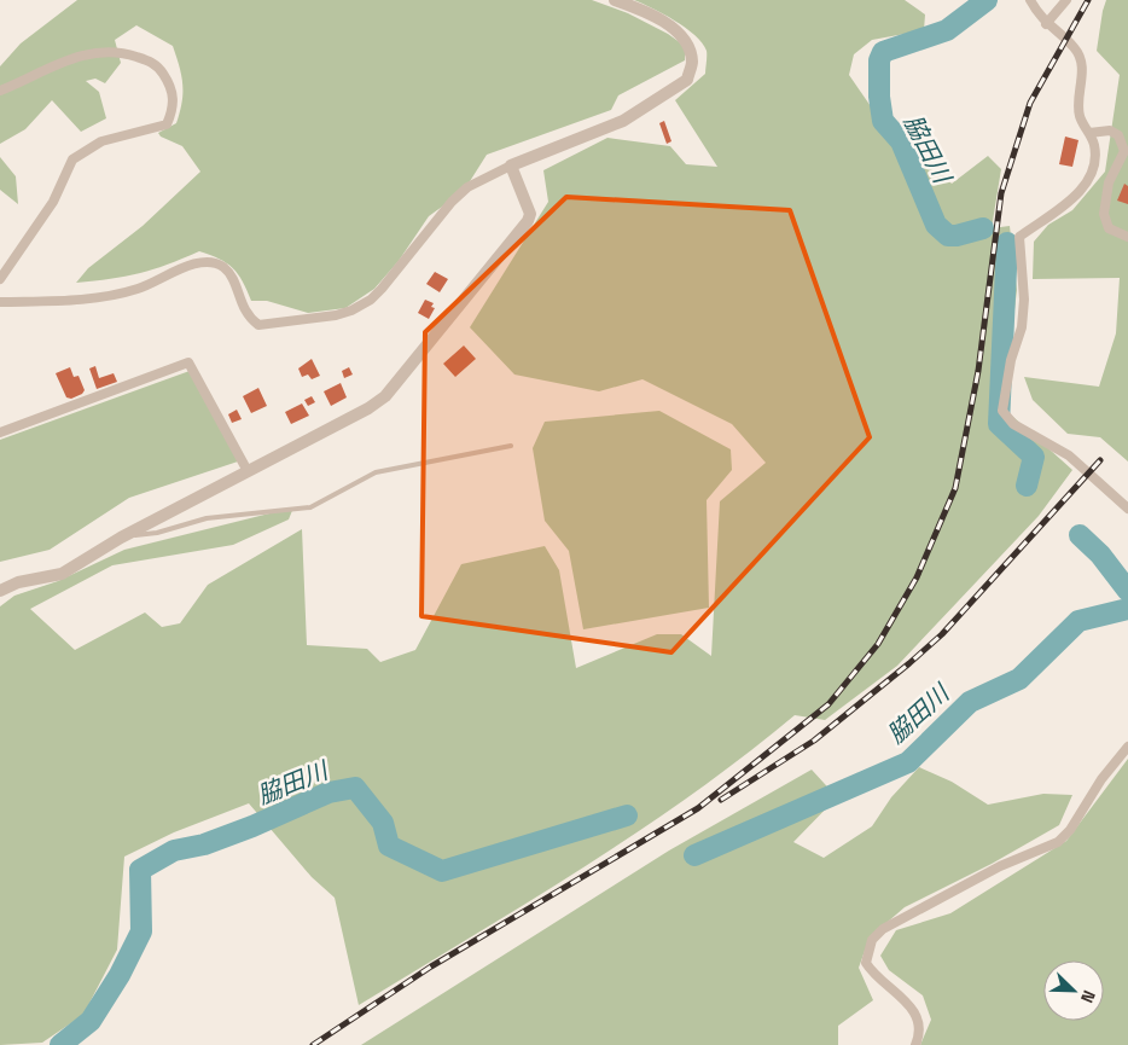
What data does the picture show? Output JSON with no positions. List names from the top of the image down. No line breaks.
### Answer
{"water":["脇田川"],"north":"bottom right"}
